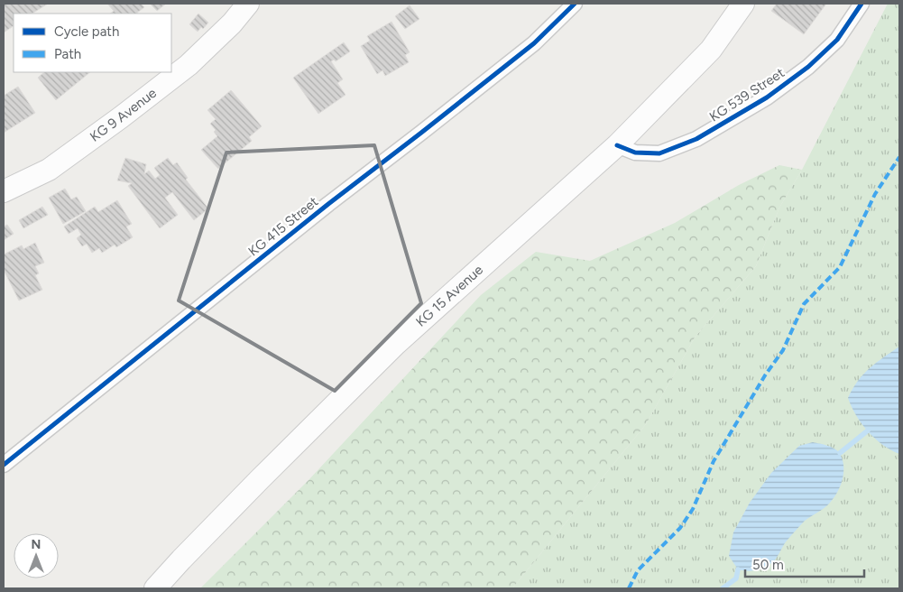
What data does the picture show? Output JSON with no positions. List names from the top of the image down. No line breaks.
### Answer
{"streets":{"main road":["KG 9 Avenue","KG 15 Avenue"],"street":["KG 539 Street","KG 415 Street"]},"crossings":[["KG 539 Street","KG 15 Avenue"]],"legend":["Cycle path","Path"],"scale_bar":"50 m","north":"top"}
